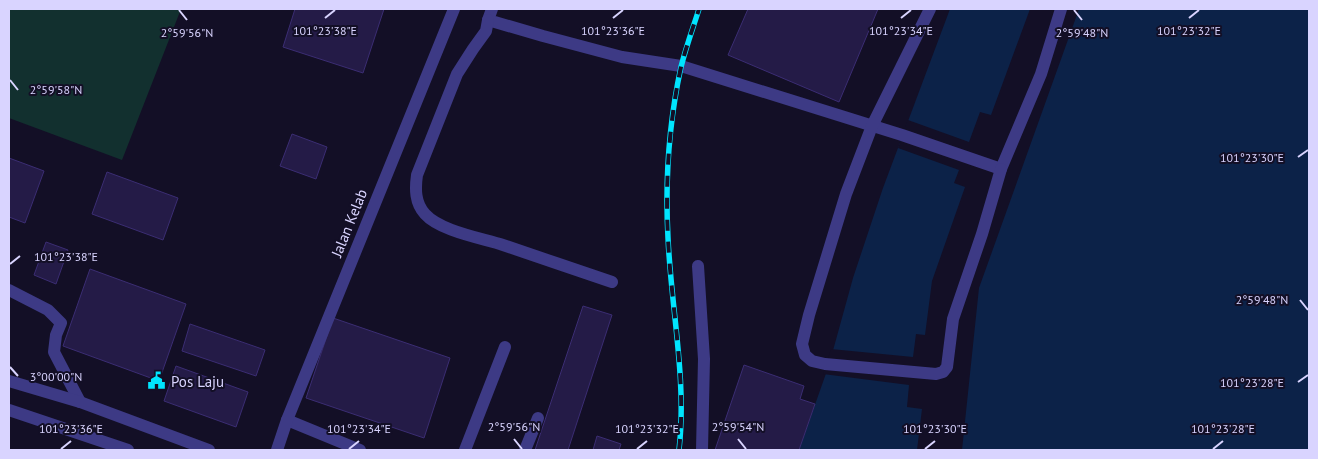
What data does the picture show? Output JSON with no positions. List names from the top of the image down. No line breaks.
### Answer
{"streets":{"street":["Jalan Kelab"]},"places":{"public building":["Pos Laju"]},"coordinates":["101°23'38\"E","101°23'36\"E","101°23'34\"E","101°23'32\"E","2°59'56\"N","2°59'48\"N","2°59'58\"N","101°23'30\"E","3°00'00\"N","101°23'28\"E","2°59'54\"N"]}
